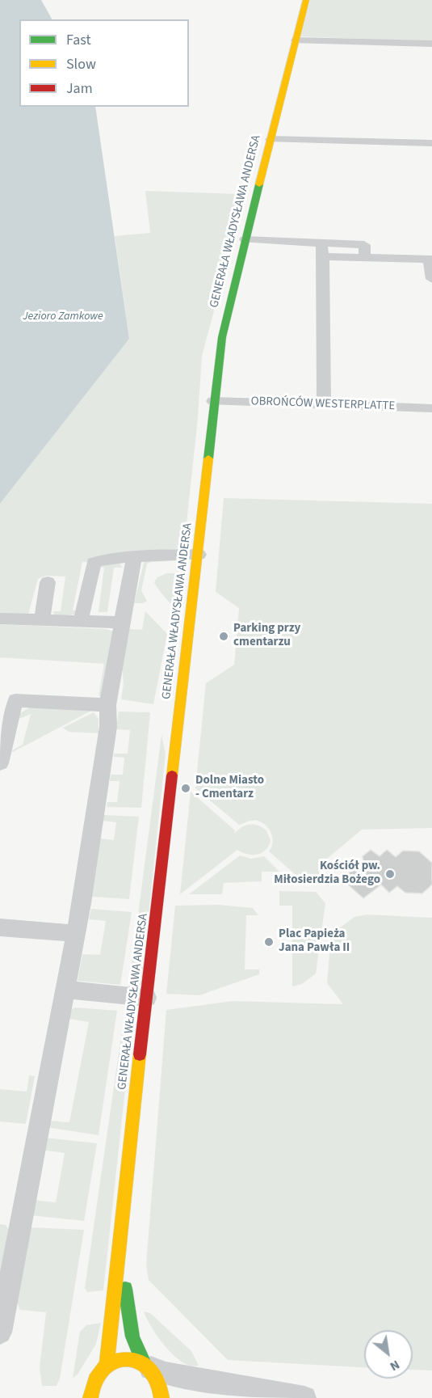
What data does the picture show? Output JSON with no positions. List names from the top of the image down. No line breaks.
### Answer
{"streets":{"main road":["GENERAŁA WŁADYSŁAWA ANDERSA"],"street":["OBROŃCÓW WESTERPLATTE"]},"crossings":[["GENERAŁA WŁADYSŁAWA ANDERSA","OBROŃCÓW WESTERPLATTE"]],"water":["Jezioro Zamkowe"],"places":["Parking przy cmentarzu","Dolne Miasto - Cmentarz","Kościół pw. Miłosierdzia Bożego","Plac Papieża Jana Pawła II"],"legend":["Fast","Slow","Jam"],"north":"bottom right"}
